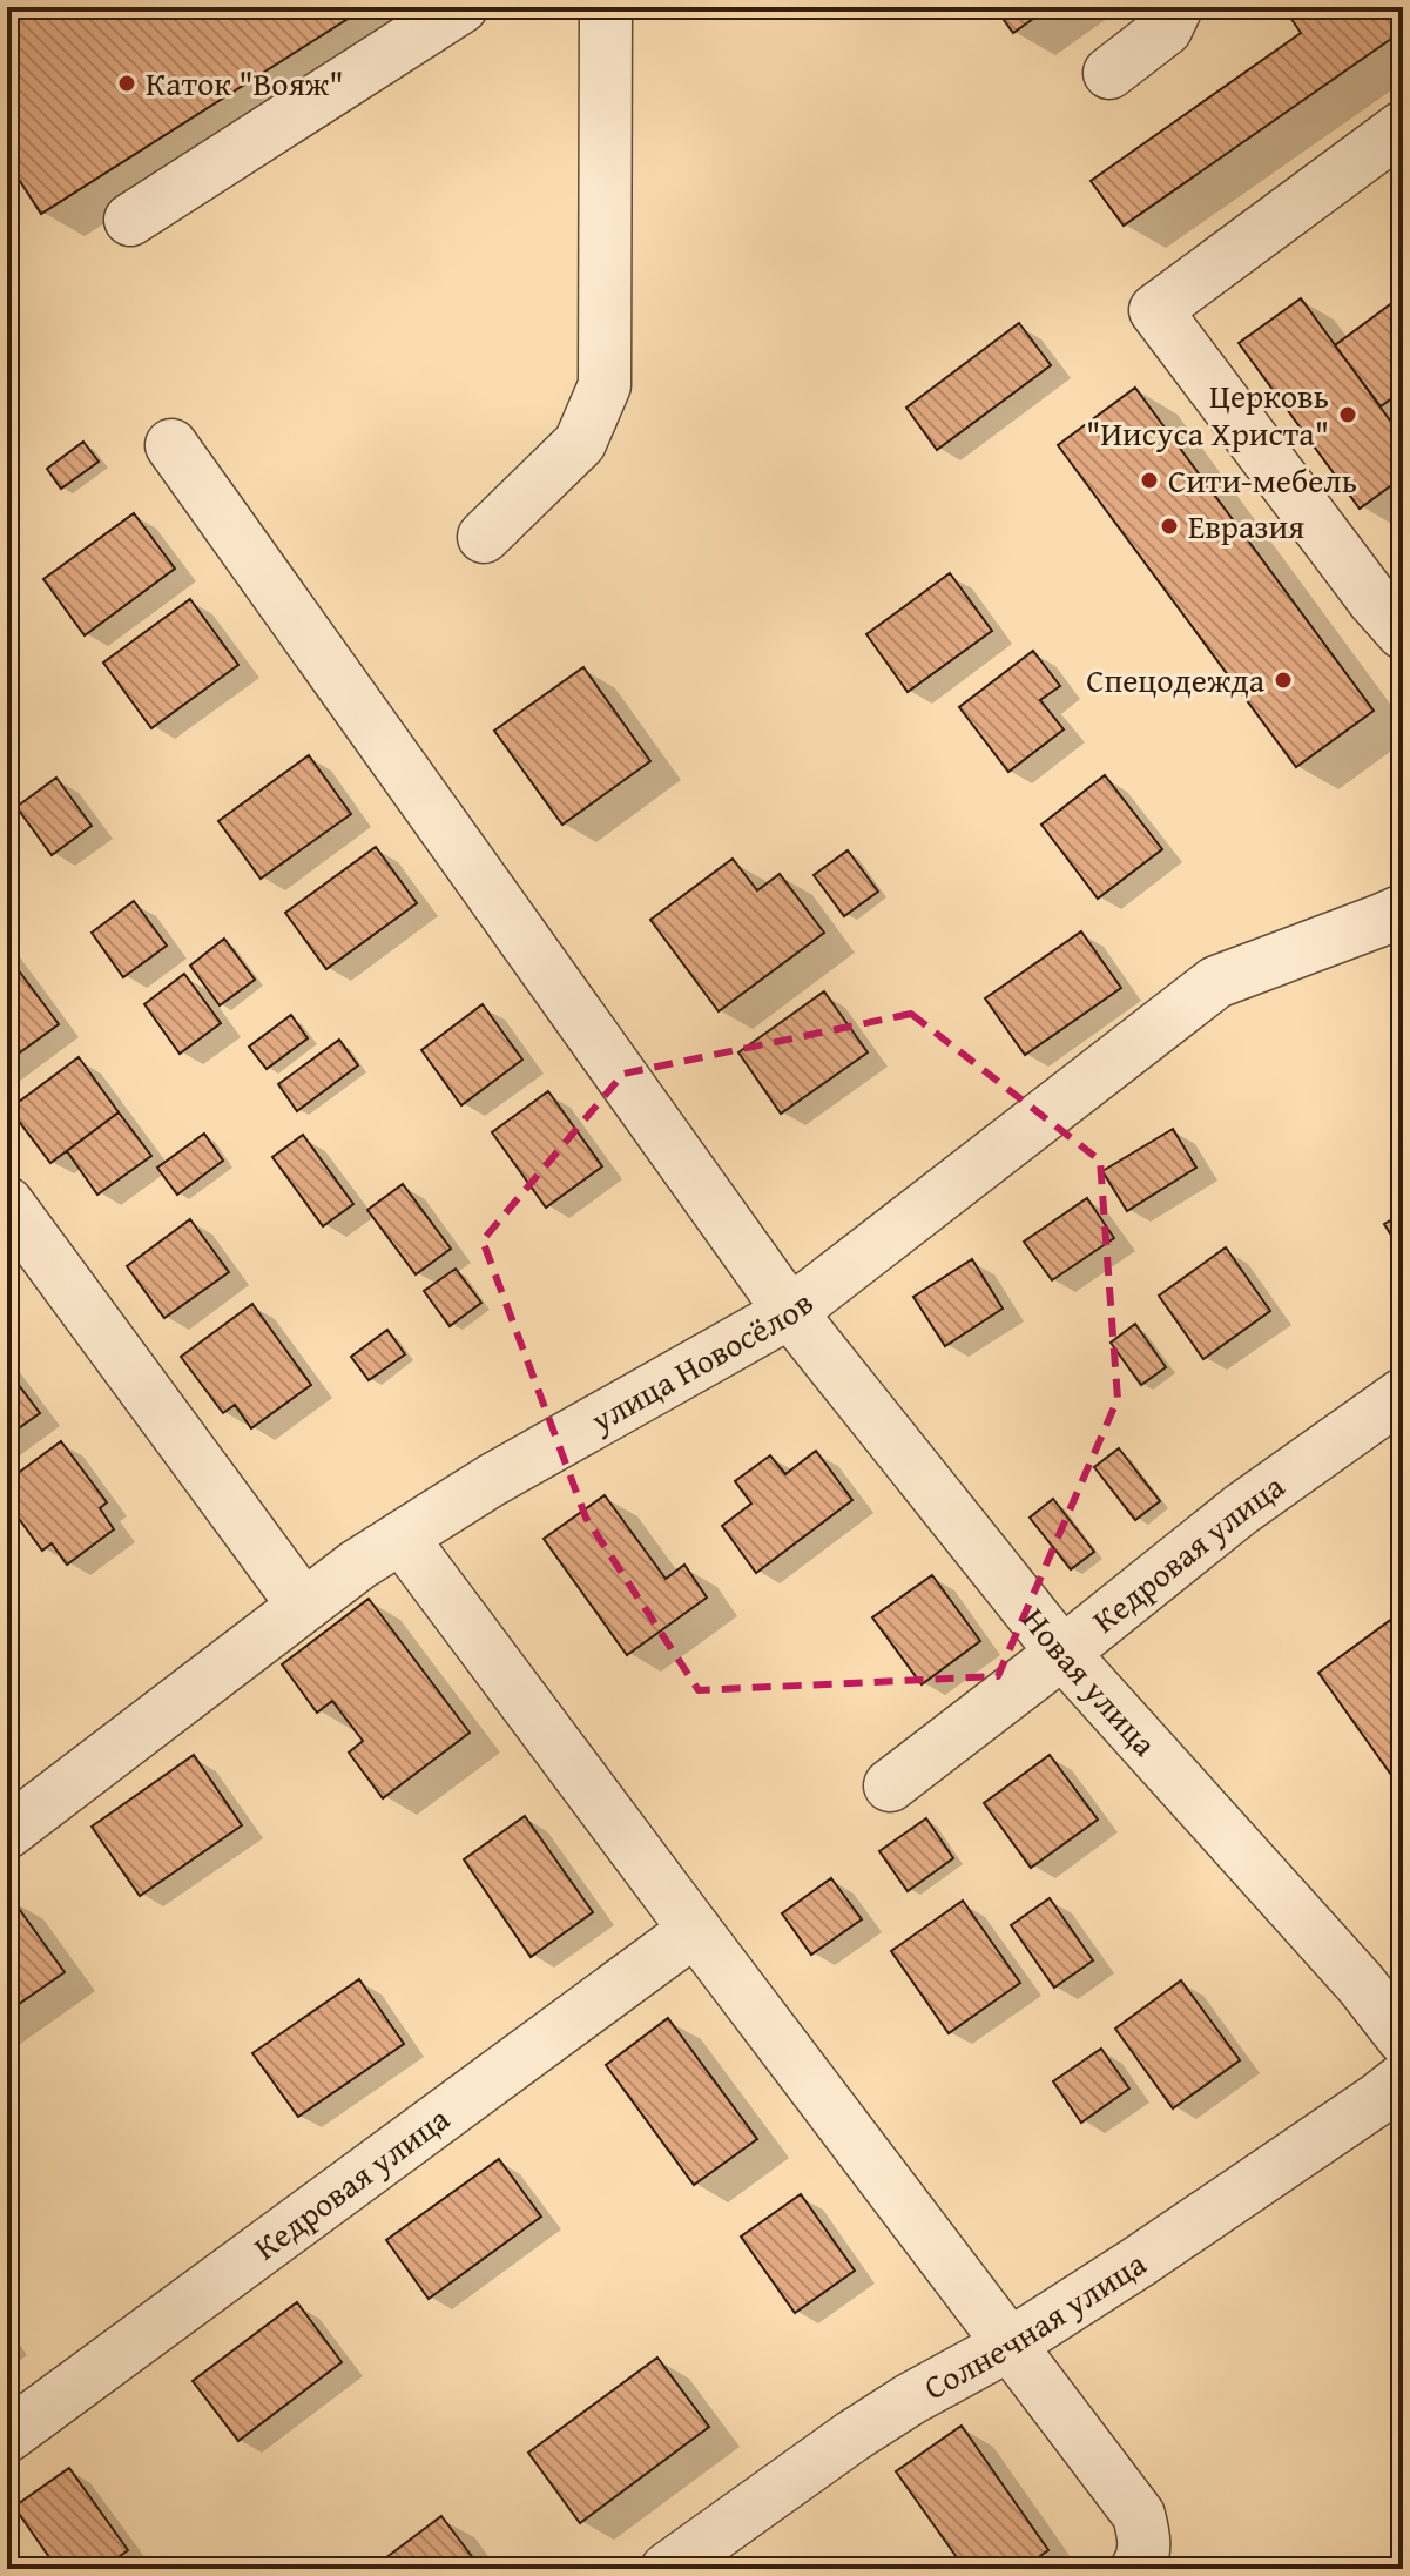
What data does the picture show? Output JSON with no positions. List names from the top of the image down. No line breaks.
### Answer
{"streets":{"street":["улица Новосёлов","Кедровая улица","Новая улица","Солнечная улица"]},"crossings":[["улица Новосёлов","Новая улица"],["Кедровая улица","Новая улица"]],"places":["Каток \"Вояж\"","Церковь \"Иисуса Христа\"","Сити-мебель","Евразия","Спецодежда"]}
